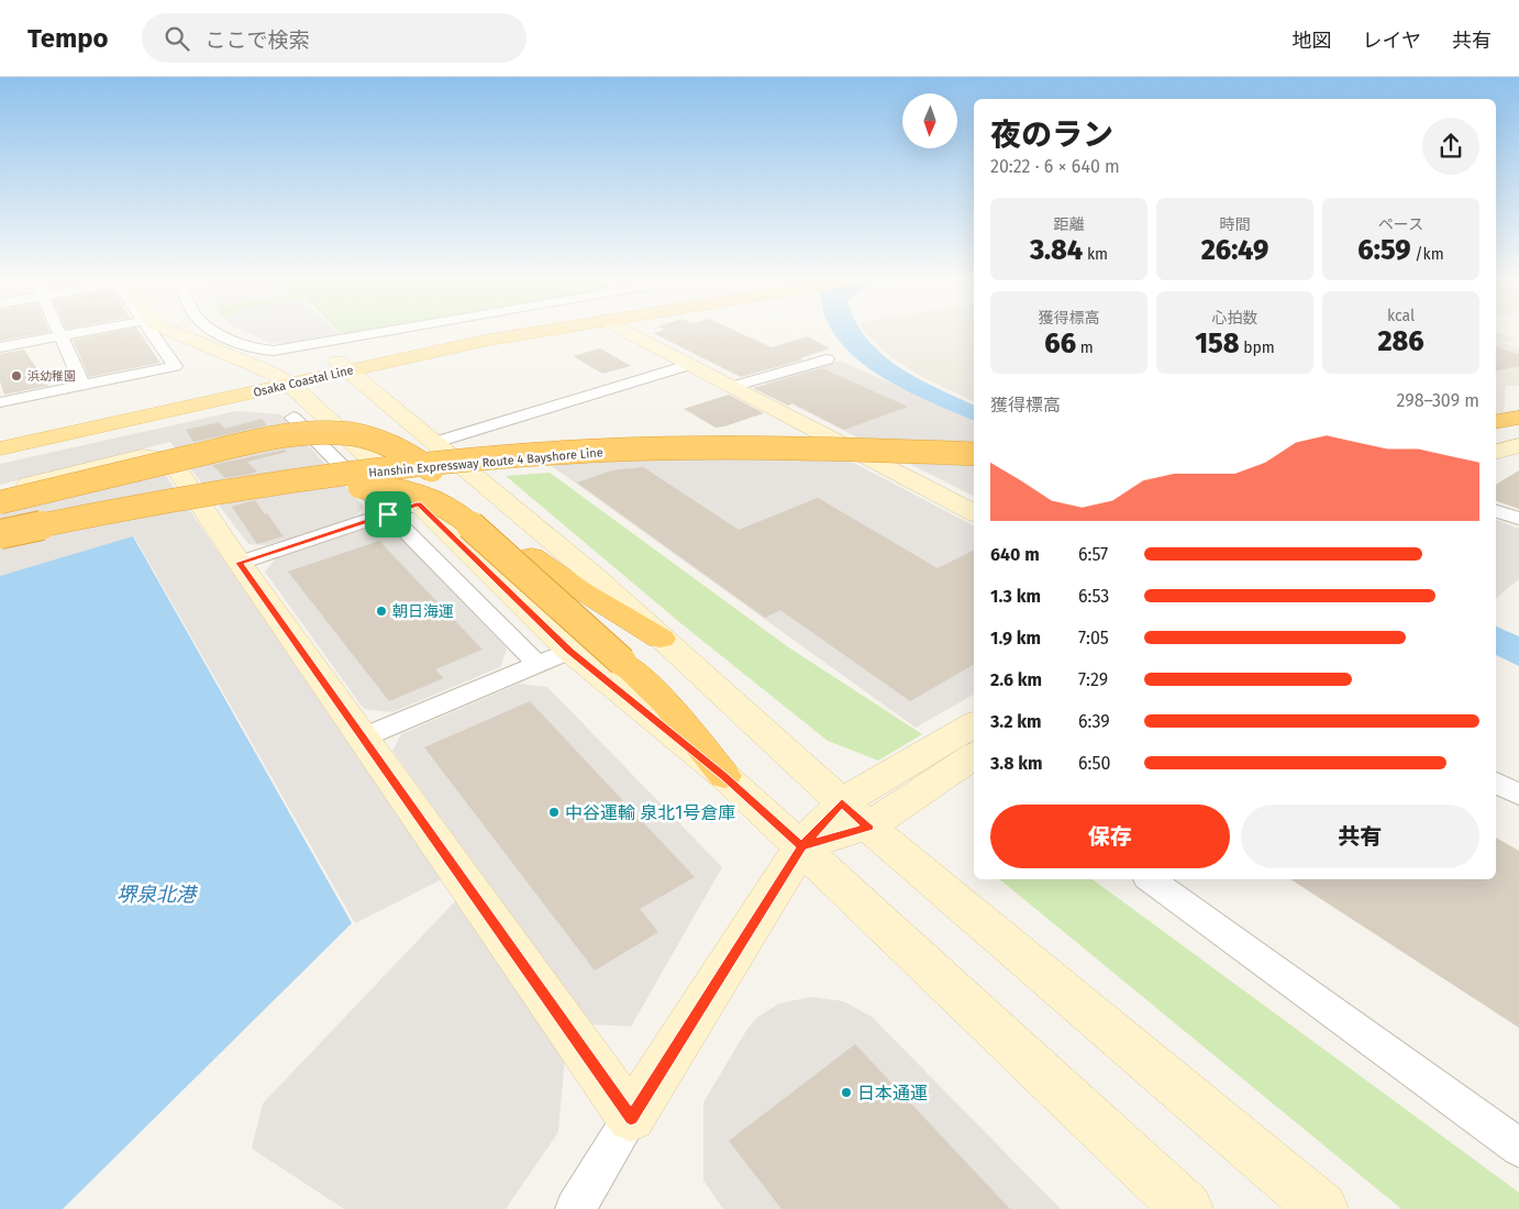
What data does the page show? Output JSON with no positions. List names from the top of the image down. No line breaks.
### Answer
{"streets":{"highway":["Hanshin Expressway Route 4 Bayshore Line"],"main road":["Osaka Coastal Line"]},"water":["堺泉北港"],"places":["浜幼稚園","朝日海運","中谷運輸 泉北1号倉庫","日本通運"],"north":"bottom","page":{"header":"Tempo","search":"ここで検索","nav":["地図","レイヤ","共有"],"heading":["夜のラン","20:22 · 6 × 640 m"],"stats":[["距離","3.84 km"],["時間","26:49"],["ペース","6:59 /km"],["獲得標高","66 m"],["心拍数","158 bpm"],["kcal","286"]],"chart":["獲得標高","298–309 m"],"list":[{"name":"640 m","note":"6:57"},{"name":"1.3 km","note":"6:53"},{"name":"1.9 km","note":"7:05"},{"name":"2.6 km","note":"7:29"},{"name":"3.2 km","note":"6:39"},{"name":"3.8 km","note":"6:50"}],"buttons":["保存","共有"]}}
